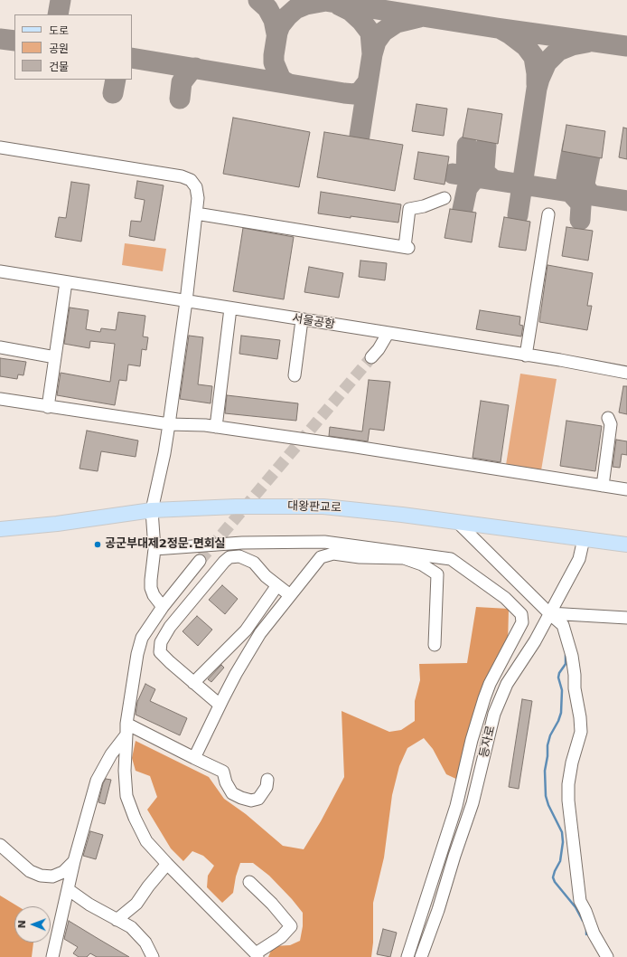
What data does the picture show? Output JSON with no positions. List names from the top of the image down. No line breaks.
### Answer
{"streets":{"main road":["대왕판교로"],"street":["서울공항","등자로"]},"crossings":[["대왕판교로","등자로"]],"places":["공군부대제2정문.면회실"],"legend":["도로","공원","건물"],"north":"left"}
